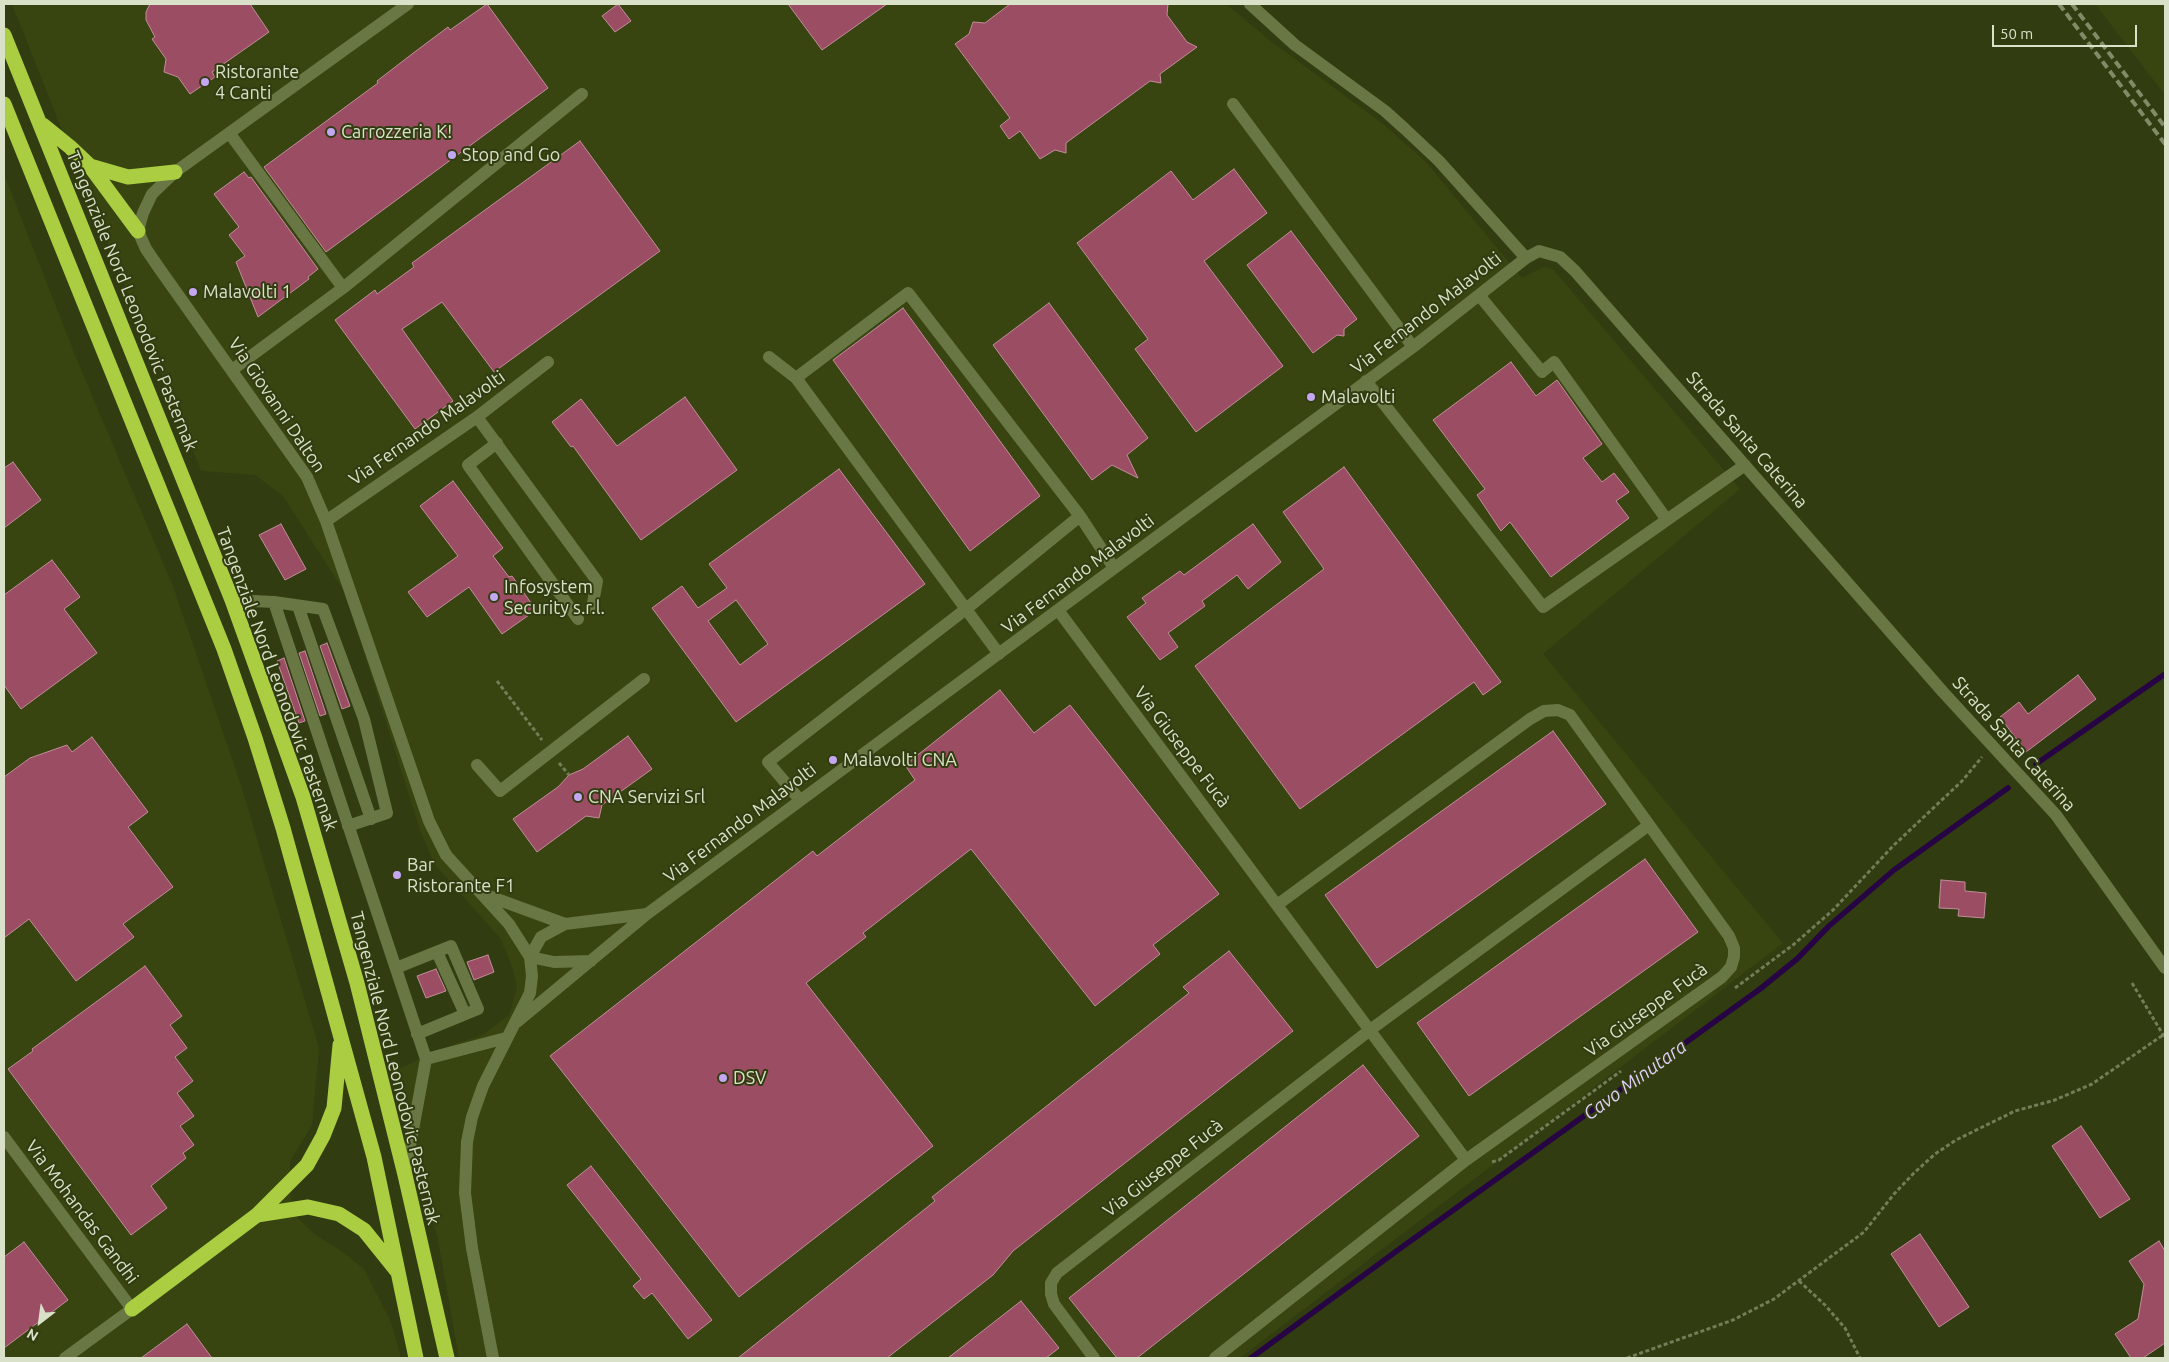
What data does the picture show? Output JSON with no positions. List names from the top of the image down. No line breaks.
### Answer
{"streets":{"highway":["Tangenziale Nord Leonodovic Pasternak"],"street":["Via Fernando Malavolti","Via Giovanni Dalton","Strada Santa Caterina","Via Giuseppe Fucà","Via Mohandas Gandhi"]},"crossings":[["Via Fernando Malavolti","Via Giovanni Dalton"],["Via Fernando Malavolti","Strada Santa Caterina"],["Via Fernando Malavolti","Via Giuseppe Fucà"]],"water":["Cavo Minutara"],"places":["Ristorante 4 Canti","Carrozzeria K!","Stop and Go","Malavolti 1","Malavolti","Infosystem Security s.r.l.","Malavolti CNA","CNA Servizi Srl","Bar Ristorante F1","DSV"],"scale_bar":"50 m","north":"bottom left"}
